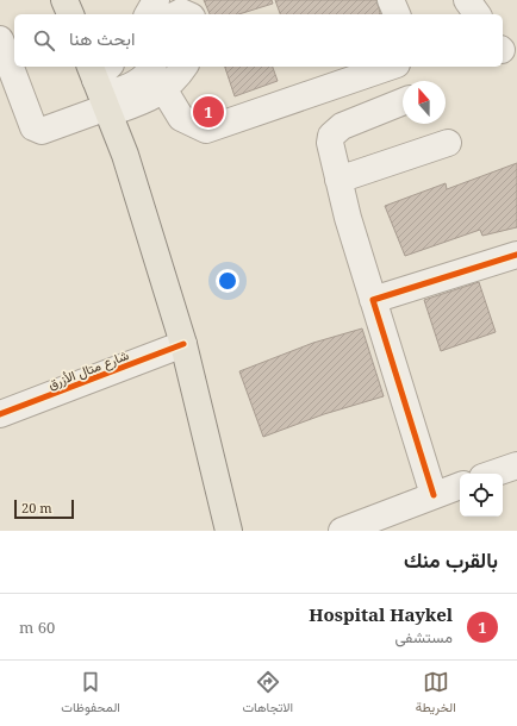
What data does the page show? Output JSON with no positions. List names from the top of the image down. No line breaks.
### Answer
{"streets":{"street":["شارع متال الأزرق"]},"scale_bar":"20 m","north":"top","page":{"search":"ابحث هنا","pins":"1","scale":"20 m","heading":"بالقرب منك","list":[{"mark":"1","name":"Hospital Haykel","note":"مستشفى","value":"60 m"}],"nav":["الخريطة","الاتجاهات","المحفوظات"]}}
